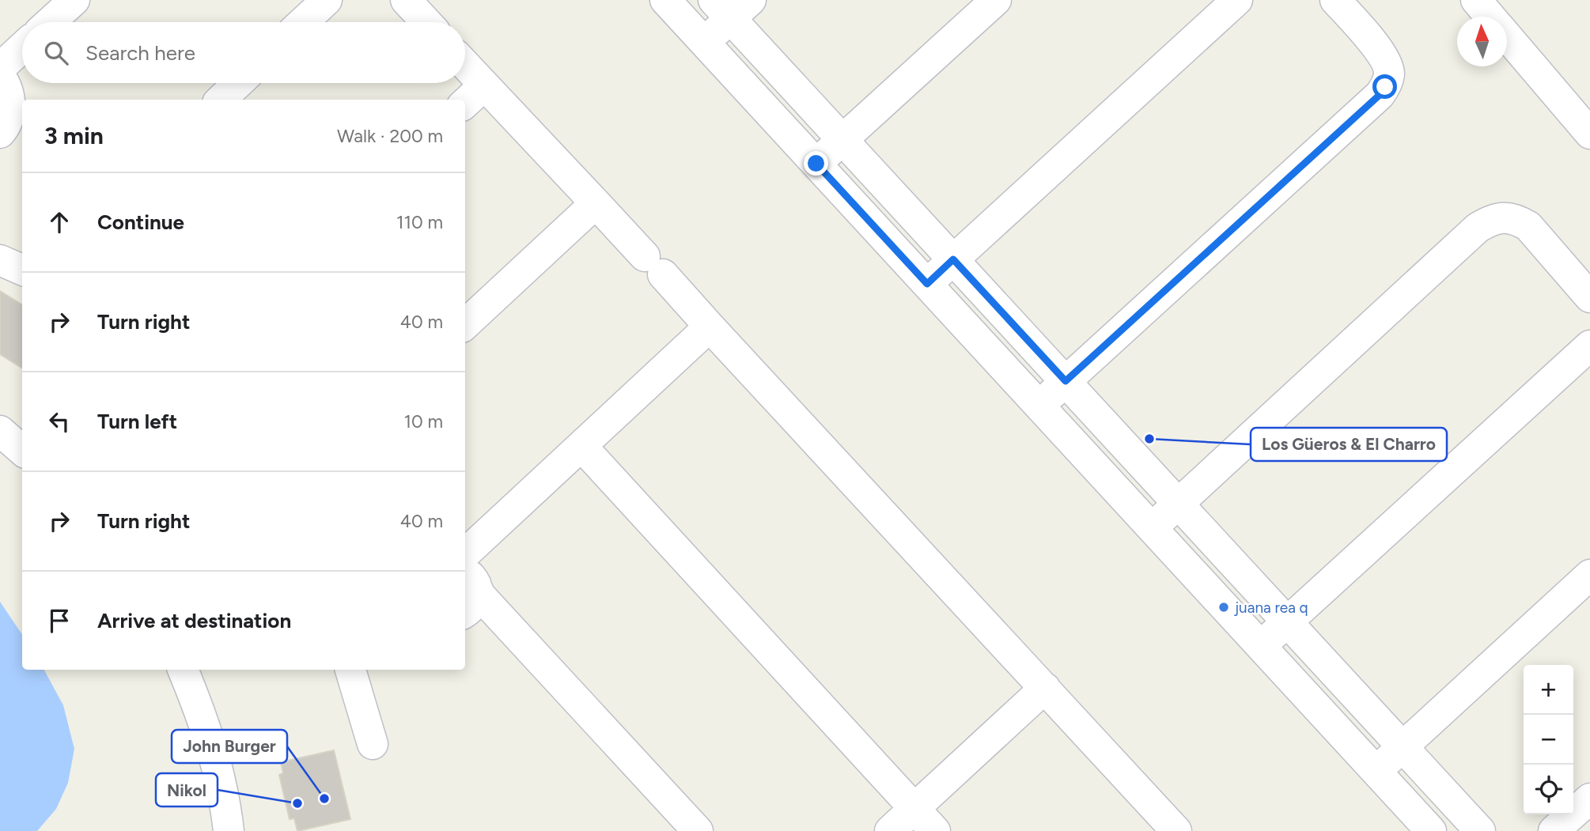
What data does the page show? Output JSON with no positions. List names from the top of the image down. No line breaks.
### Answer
{"places":["Los Güeros & El Charro","juana rea q","John Burger","Nikol"],"north":"top","page":{"search":"Search here","heading":["3 min","Walk · 200 m"],"list":[["Continue","110 m"],["Turn right","40 m"],["Turn left","10 m"],["Turn right","40 m"],"Arrive at destination"],"map_buttons":["+","−"]}}
